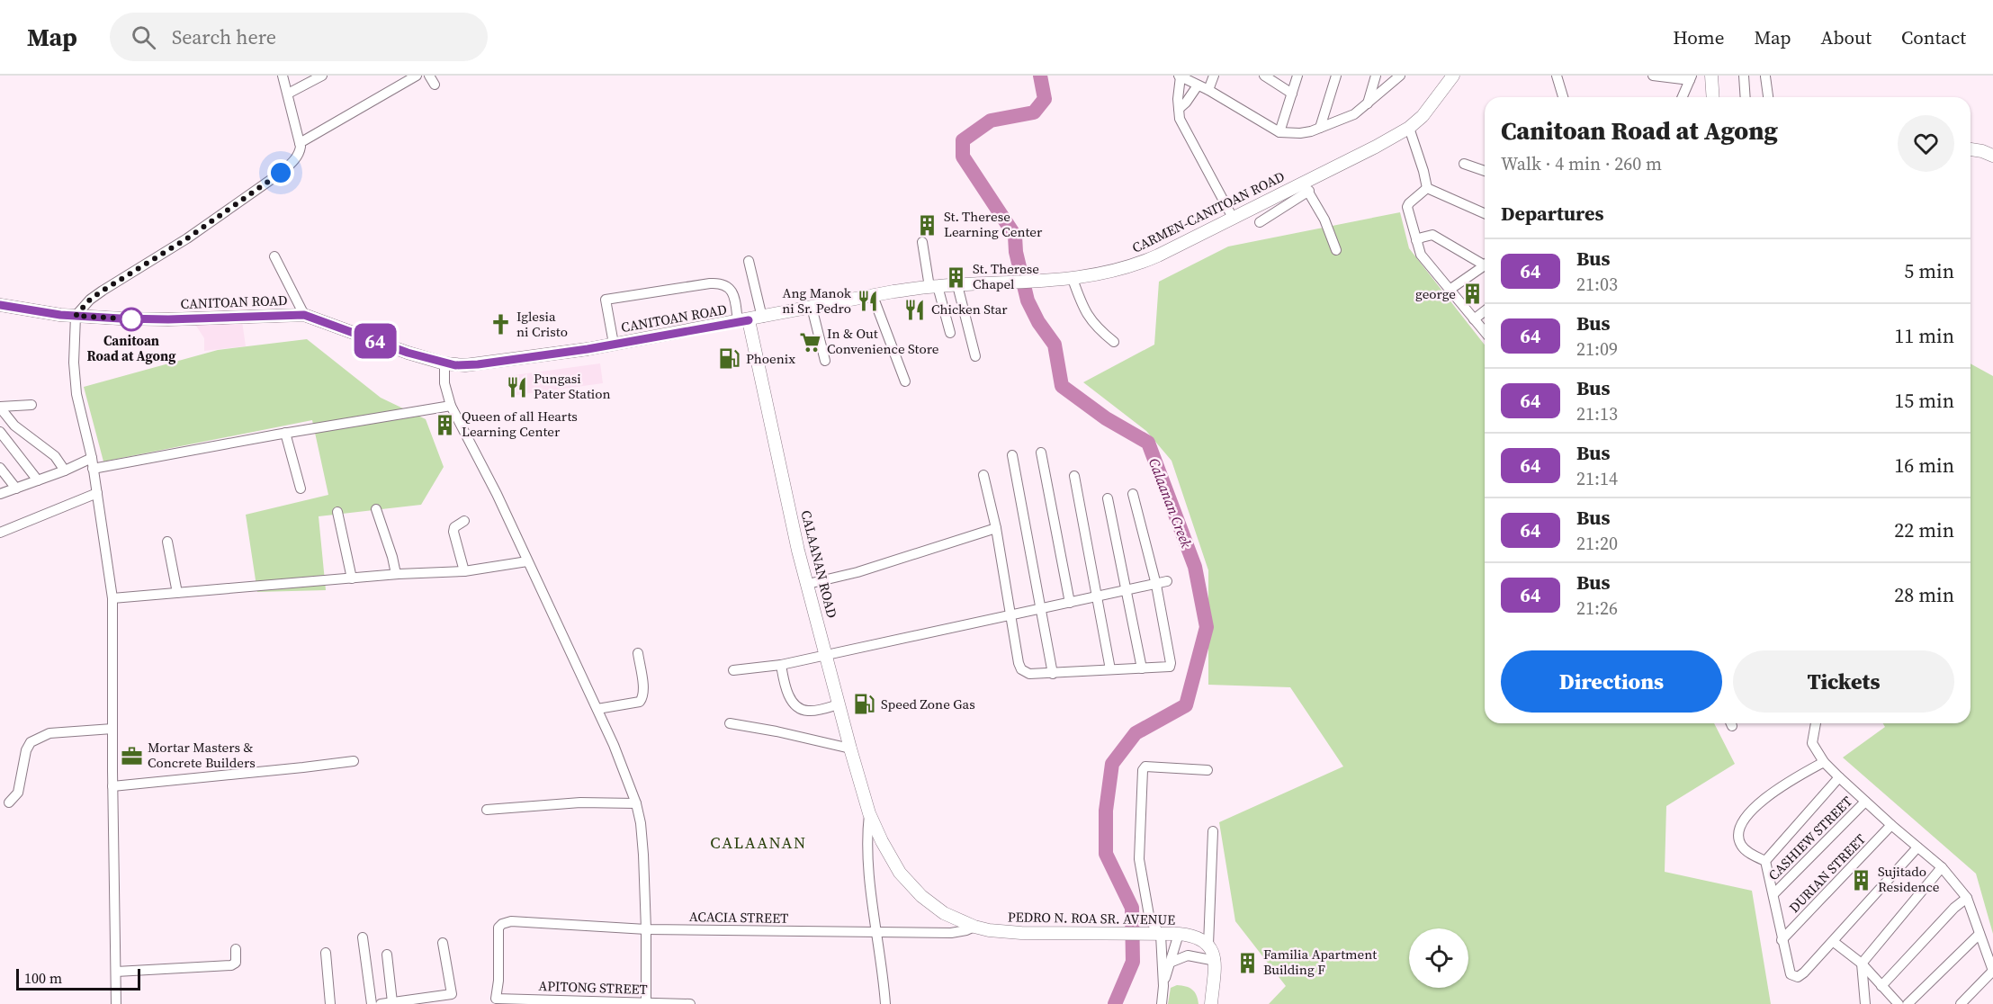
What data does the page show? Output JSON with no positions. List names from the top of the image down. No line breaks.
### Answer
{"streets":{"main road":["CARMEN-CANITOAN ROAD","CANITOAN ROAD","CALAANAN ROAD","PEDRO N. ROA SR. AVENUE"],"street":["CASHIEW STREET","DURIAN STREET","ACACIA STREET","APITONG STREET"]},"crossings":[["CARMEN-CANITOAN ROAD","CANITOAN ROAD"],["CARMEN-CANITOAN ROAD","CALAANAN ROAD"],["CANITOAN ROAD","CALAANAN ROAD"],["CALAANAN ROAD","PEDRO N. ROA SR. AVENUE"],["ACACIA STREET","PEDRO N. ROA SR. AVENUE"],["ACACIA STREET","APITONG STREET"]],"districts":["CALAANAN"],"water":["Calaanan Creek"],"places":{"building":["St. Therese Learning Center","St. Therese Chapel","george","Queen of all Hearts Learning Center","Sujitado Residence","Familia Apartment Building F"],"restaurant":["Ang Manok ni Sr. Pedro","Chicken Star","Pungasi Pater Station"],"other":["Canitoan Road at Agong"],"church":["Iglesia ni Cristo"],"supermarket":["In & Out Convenience Store"],"fuel station":["Phoenix","Speed Zone Gas"],"office":["Mortar Masters & Concrete Builders"]},"lines":["bus line 64"],"scale_bar":"100 m","page":{"header":"Map","search":"Search here","nav":["Home","Map","About","Contact"],"on_map":"64","heading":[["Canitoan Road at Agong","Walk · 4 min · 260 m"],"Departures"],"list":[{"mark":"64","name":"Bus","note":"21:03","value":"5 min"},{"mark":"64","name":"Bus","note":"21:09","value":"11 min"},{"mark":"64","name":"Bus","note":"21:13","value":"15 min"},{"mark":"64","name":"Bus","note":"21:14","value":"16 min"},{"mark":"64","name":"Bus","note":"21:20","value":"22 min"},{"mark":"64","name":"Bus","note":"21:26","value":"28 min"}],"buttons":["Directions","Tickets"],"scale":"100 m"}}
